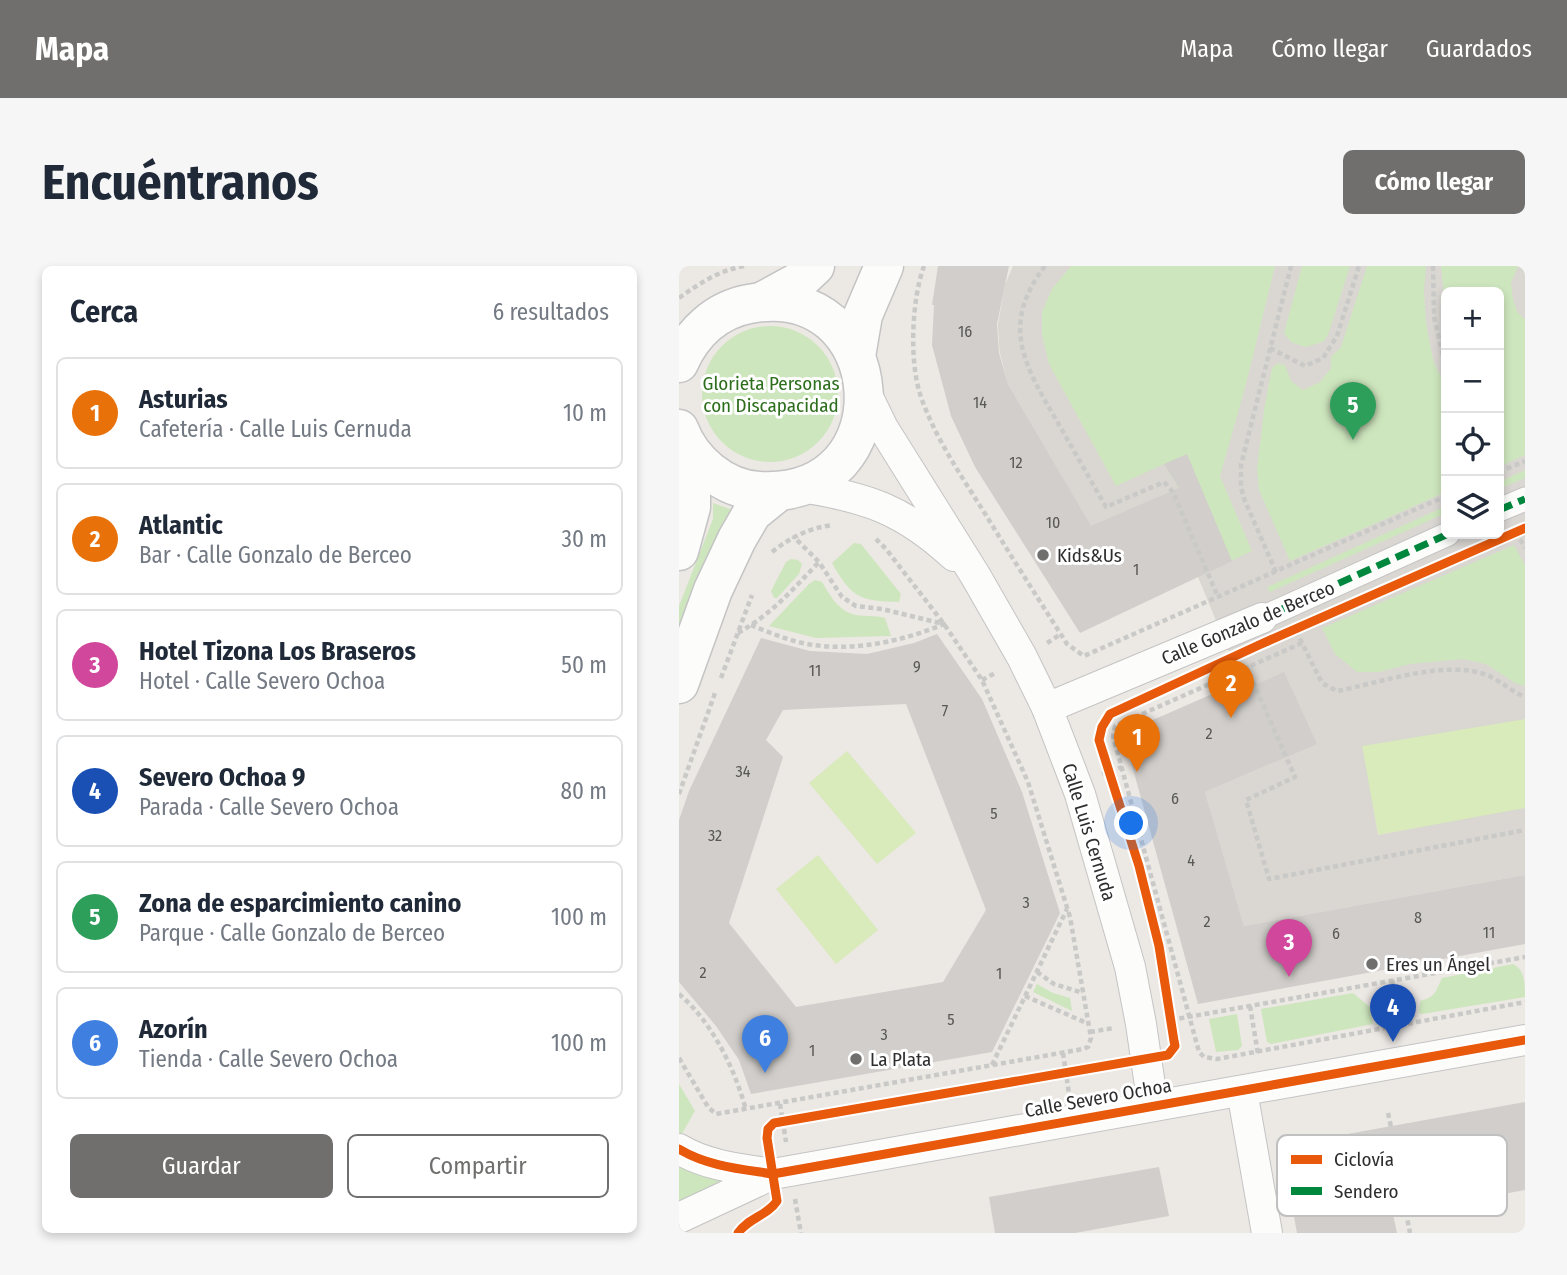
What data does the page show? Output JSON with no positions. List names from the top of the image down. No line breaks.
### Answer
{"streets":{"street":["Calle Gonzalo de Berceo","Calle Luis Cernuda","Calle Severo Ochoa"]},"crossings":[["Calle Gonzalo de Berceo","Calle Luis Cernuda"],["Calle Luis Cernuda","Calle Severo Ochoa"]],"parks":["Glorieta Personas con Discapacidad"],"places":["Kids&Us","Eres un Ángel","La Plata"],"house_numbers":["16","14","12","10","1","9","11","7","2","34","6","5","32","4","3","8","2","11","6","2","1","5","3","1"],"legend":["Ciclovía","Sendero"],"page":{"header":"Mapa","nav":["Mapa","Cómo llegar","Guardados"],"buttons":["Cómo llegar",["Guardar","Compartir"]],"title":"Encuéntranos","heading":["Cerca","6 resultados"],"map_buttons":["+","−"],"list":[{"mark":"1","name":"Asturias","note":"Cafetería · Calle Luis Cernuda","value":"10 m"},{"mark":"2","name":"Atlantic","note":"Bar · Calle Gonzalo de Berceo","value":"30 m"},{"mark":"3","name":"Hotel Tizona Los Braseros","note":"Hotel · Calle Severo Ochoa","value":"50 m"},{"mark":"4","name":"Severo Ochoa 9","note":"Parada · Calle Severo Ochoa","value":"80 m"},{"mark":"5","name":"Zona de esparcimiento canino","note":"Parque · Calle Gonzalo de Berceo","value":"100 m"},{"mark":"6","name":"Azorín","note":"Tienda · Calle Severo Ochoa","value":"100 m"}],"pins":["5","2","1","3","4","6"]}}
